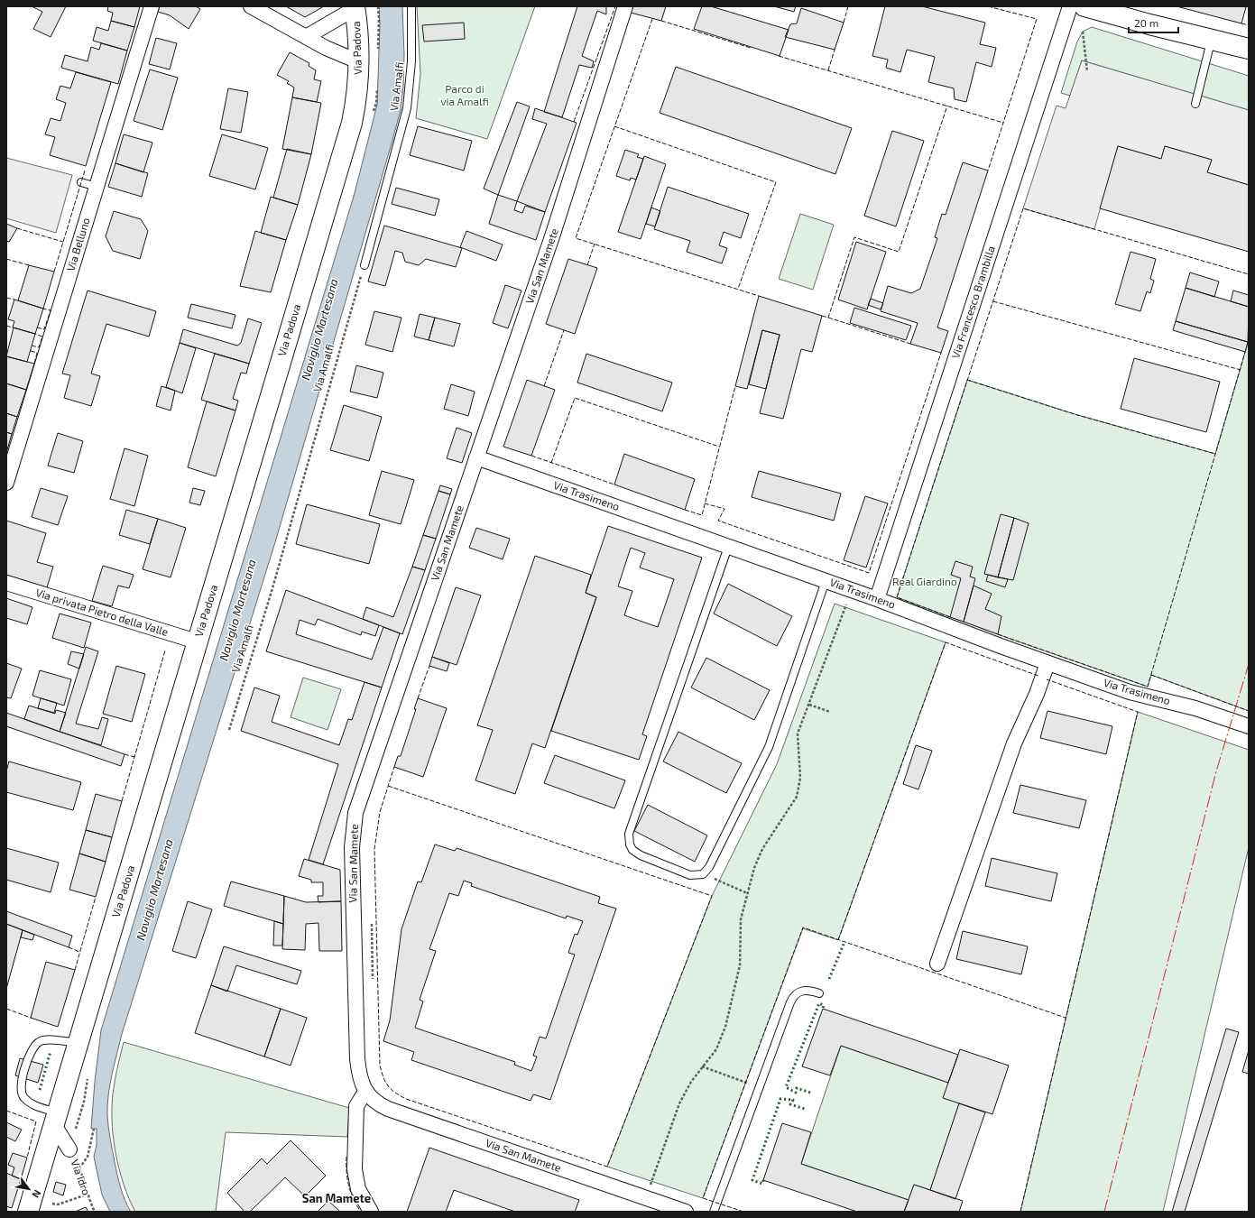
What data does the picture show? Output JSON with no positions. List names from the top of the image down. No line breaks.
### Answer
{"streets":{"street":["Via Padova","Via Belluno","Via San Mamete","Via Francesco Brambilla","Via Trasimeno","Via privata Pietro della Valle","Via Idro"],"lane":["Via Amalfi"]},"crossings":[["Via Padova","Via privata Pietro della Valle"],["Via Padova","Via Idro"],["Via San Mamete","Via Trasimeno"],["Via Francesco Brambilla","Via Trasimeno"]],"districts":["San Mamete"],"water":["Naviglio Martesana"],"parks":["Parco di via Amalfi","Real Giardino"],"scale_bar":"20 m","north":"bottom right"}
